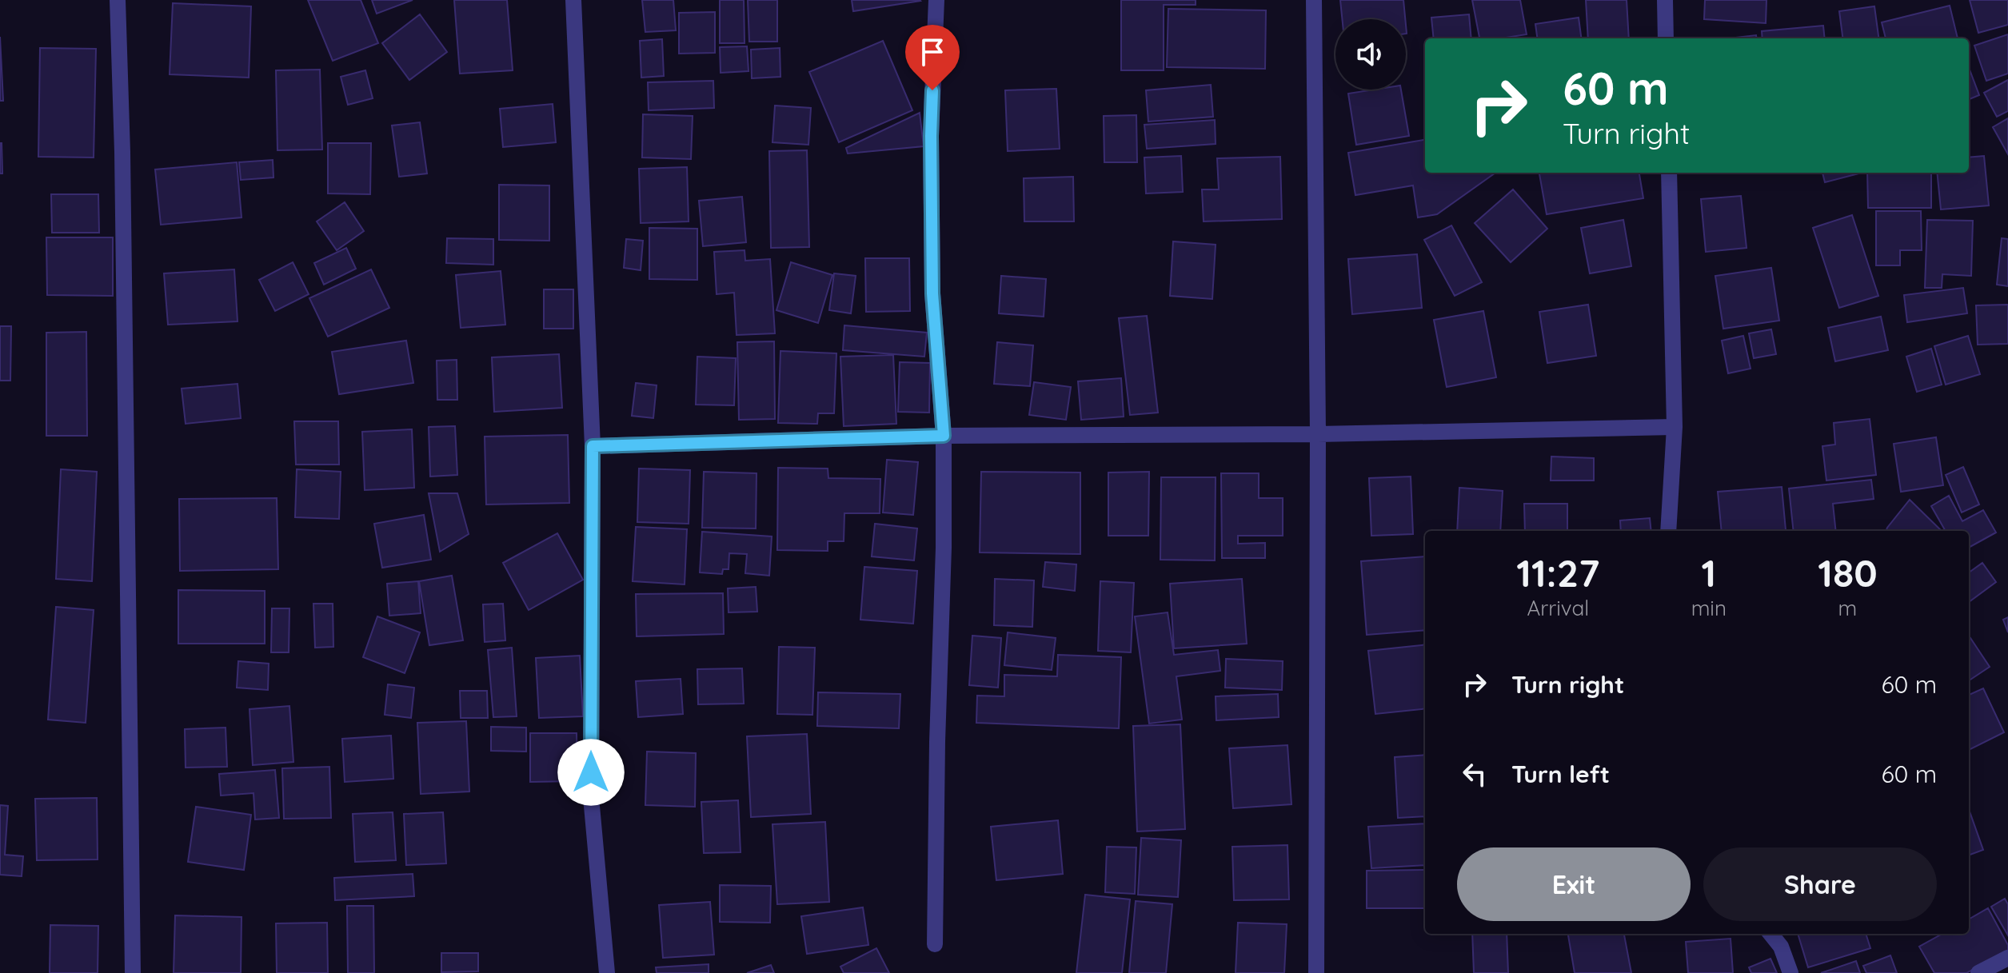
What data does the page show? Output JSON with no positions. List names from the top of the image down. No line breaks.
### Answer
{"page":{"turn":["60 m","Turn right"],"eta":["11:27","Arrival","1","min","180","m"],"list":[{"name":"Turn right","value":"60 m"},{"name":"Turn left","value":"60 m"}],"buttons":["Exit","Share"]}}
